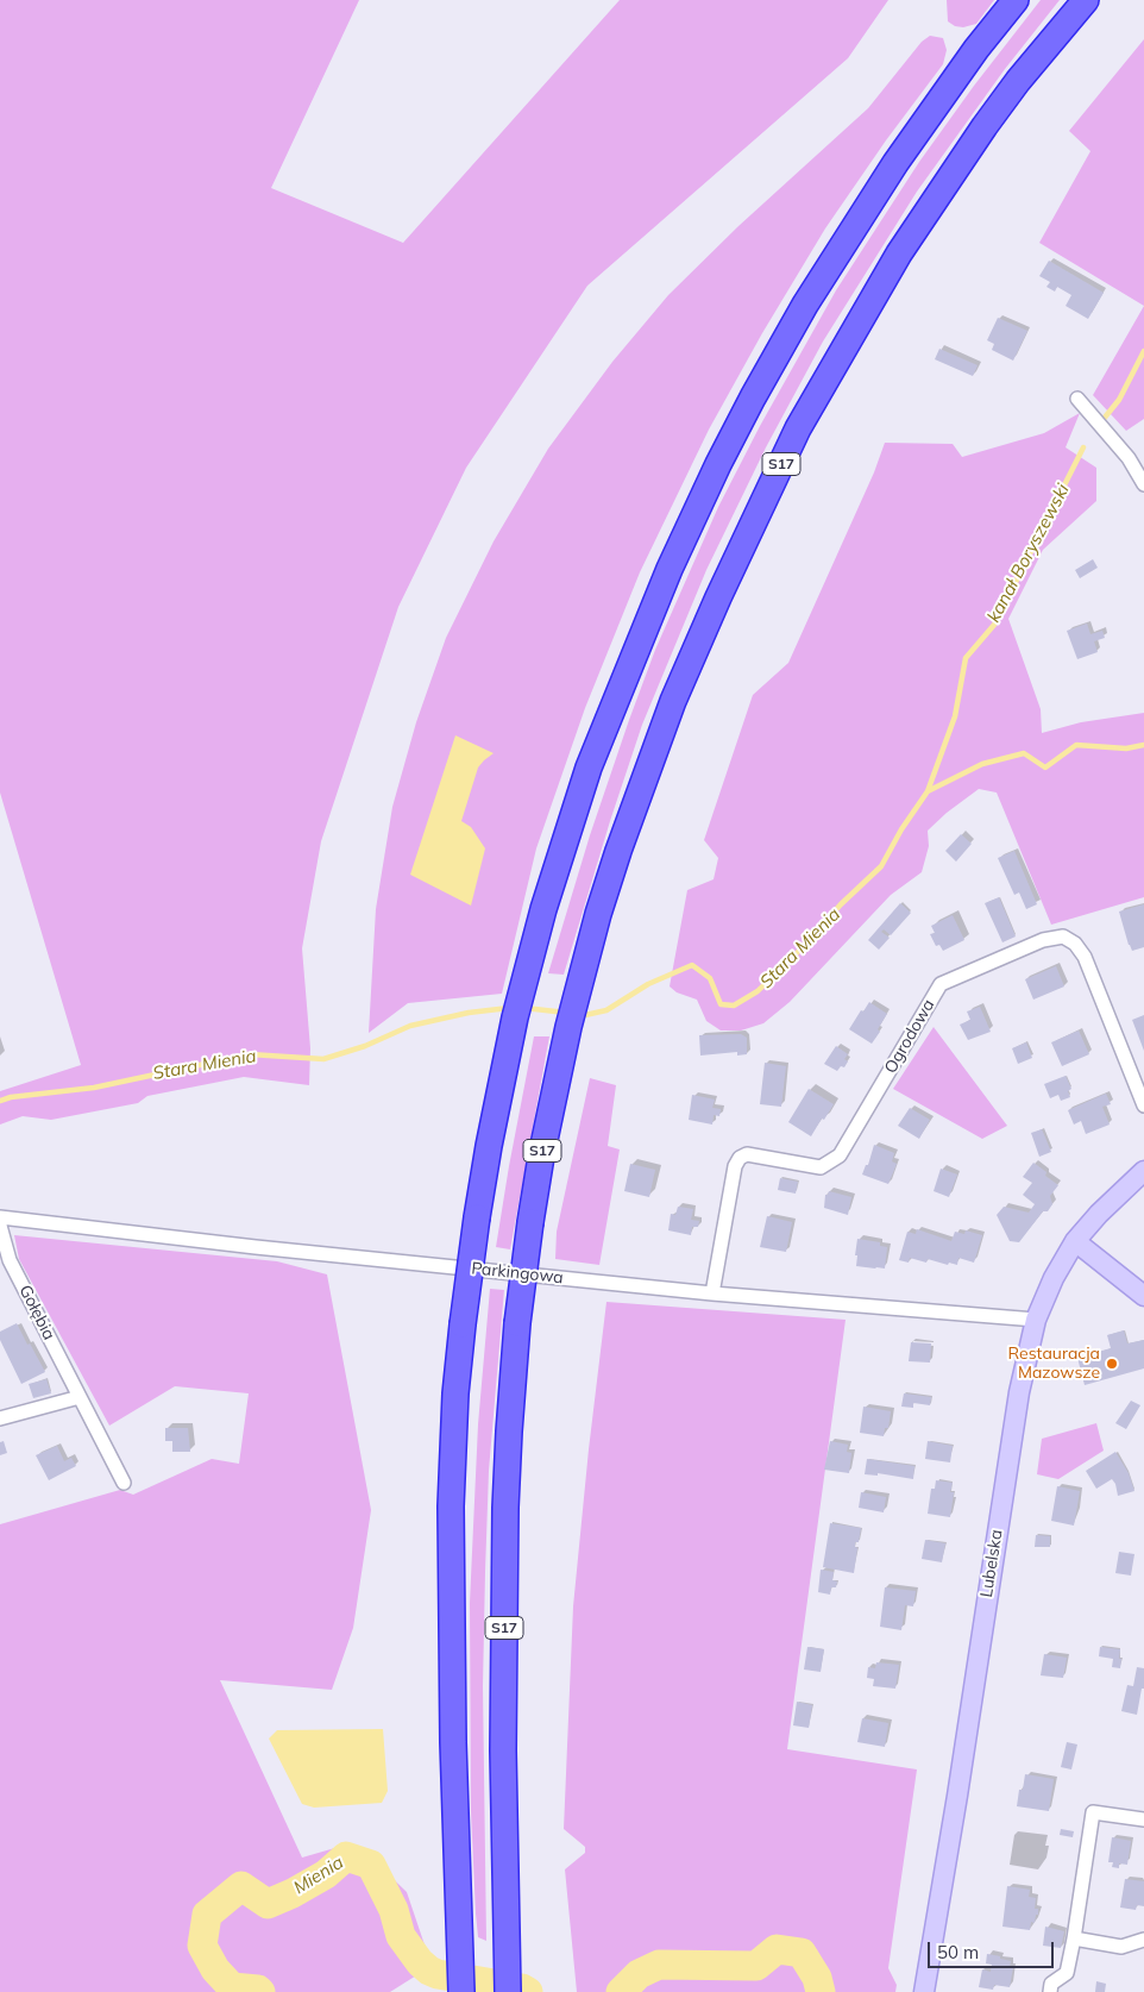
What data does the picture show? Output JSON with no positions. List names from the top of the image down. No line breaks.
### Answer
{"streets":{"highway":["S17"],"main road":["Lubelska"],"street":["Ogrodowa","Parkingowa","Gołębia"]},"crossings":[["Ogrodowa","Parkingowa"],["Parkingowa","Lubelska"]],"water":["kanał Boryszewski","Stara Mienia","Mienia"],"places":["Restauracja Mazowsze"],"scale_bar":"50 m"}
